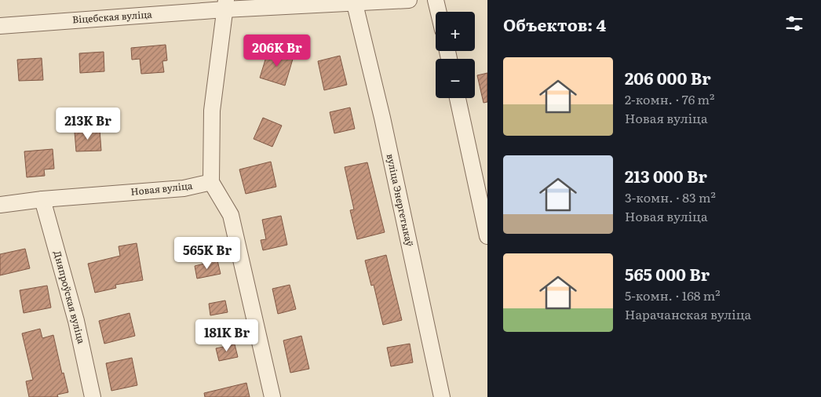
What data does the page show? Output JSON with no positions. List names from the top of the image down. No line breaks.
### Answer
{"streets":{"street":["Віцебская вуліца","Новая вуліца","вуліца Энергетыкаў","Дняпроўская вуліца"]},"crossings":[["Віцебская вуліца","вуліца Энергетыкаў"],["Новая вуліца","Дняпроўская вуліца"]],"page":{"heading":"Объектов: 4","map_buttons":["+","−"],"price":["206K Br","213K Br","565K Br","181K Br"],"list":[{"name":"206 000 Br","note":"2-комн. · 76 m² · Новая вуліца"},{"name":"213 000 Br","note":"3-комн. · 83 m² · Новая вуліца"},{"name":"565 000 Br","note":"5-комн. · 168 m² · Нарачанская вуліца"}]}}
